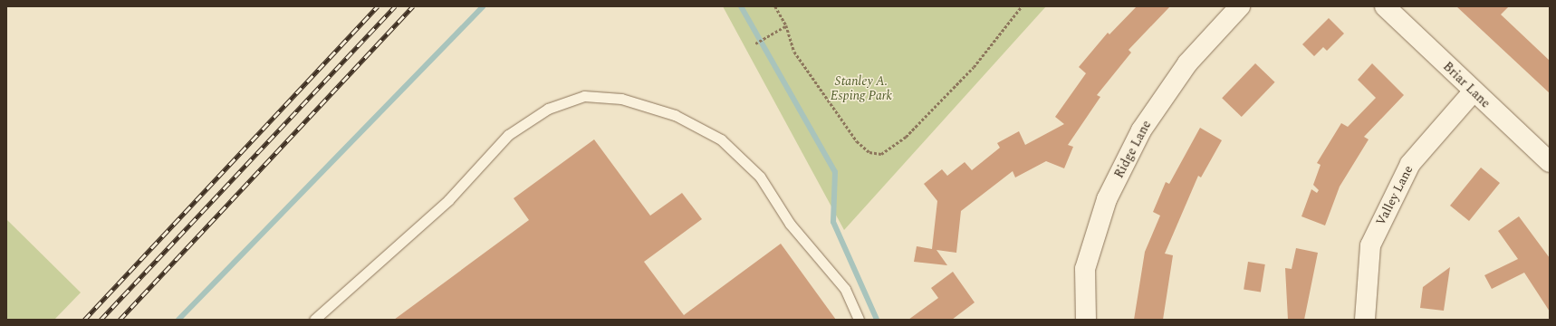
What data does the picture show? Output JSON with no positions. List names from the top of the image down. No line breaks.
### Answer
{"streets":{"street":["Briar Lane","Ridge Lane","Valley Lane"]},"crossings":[["Briar Lane","Valley Lane"]],"parks":["Stanley A. Esping Park"]}
